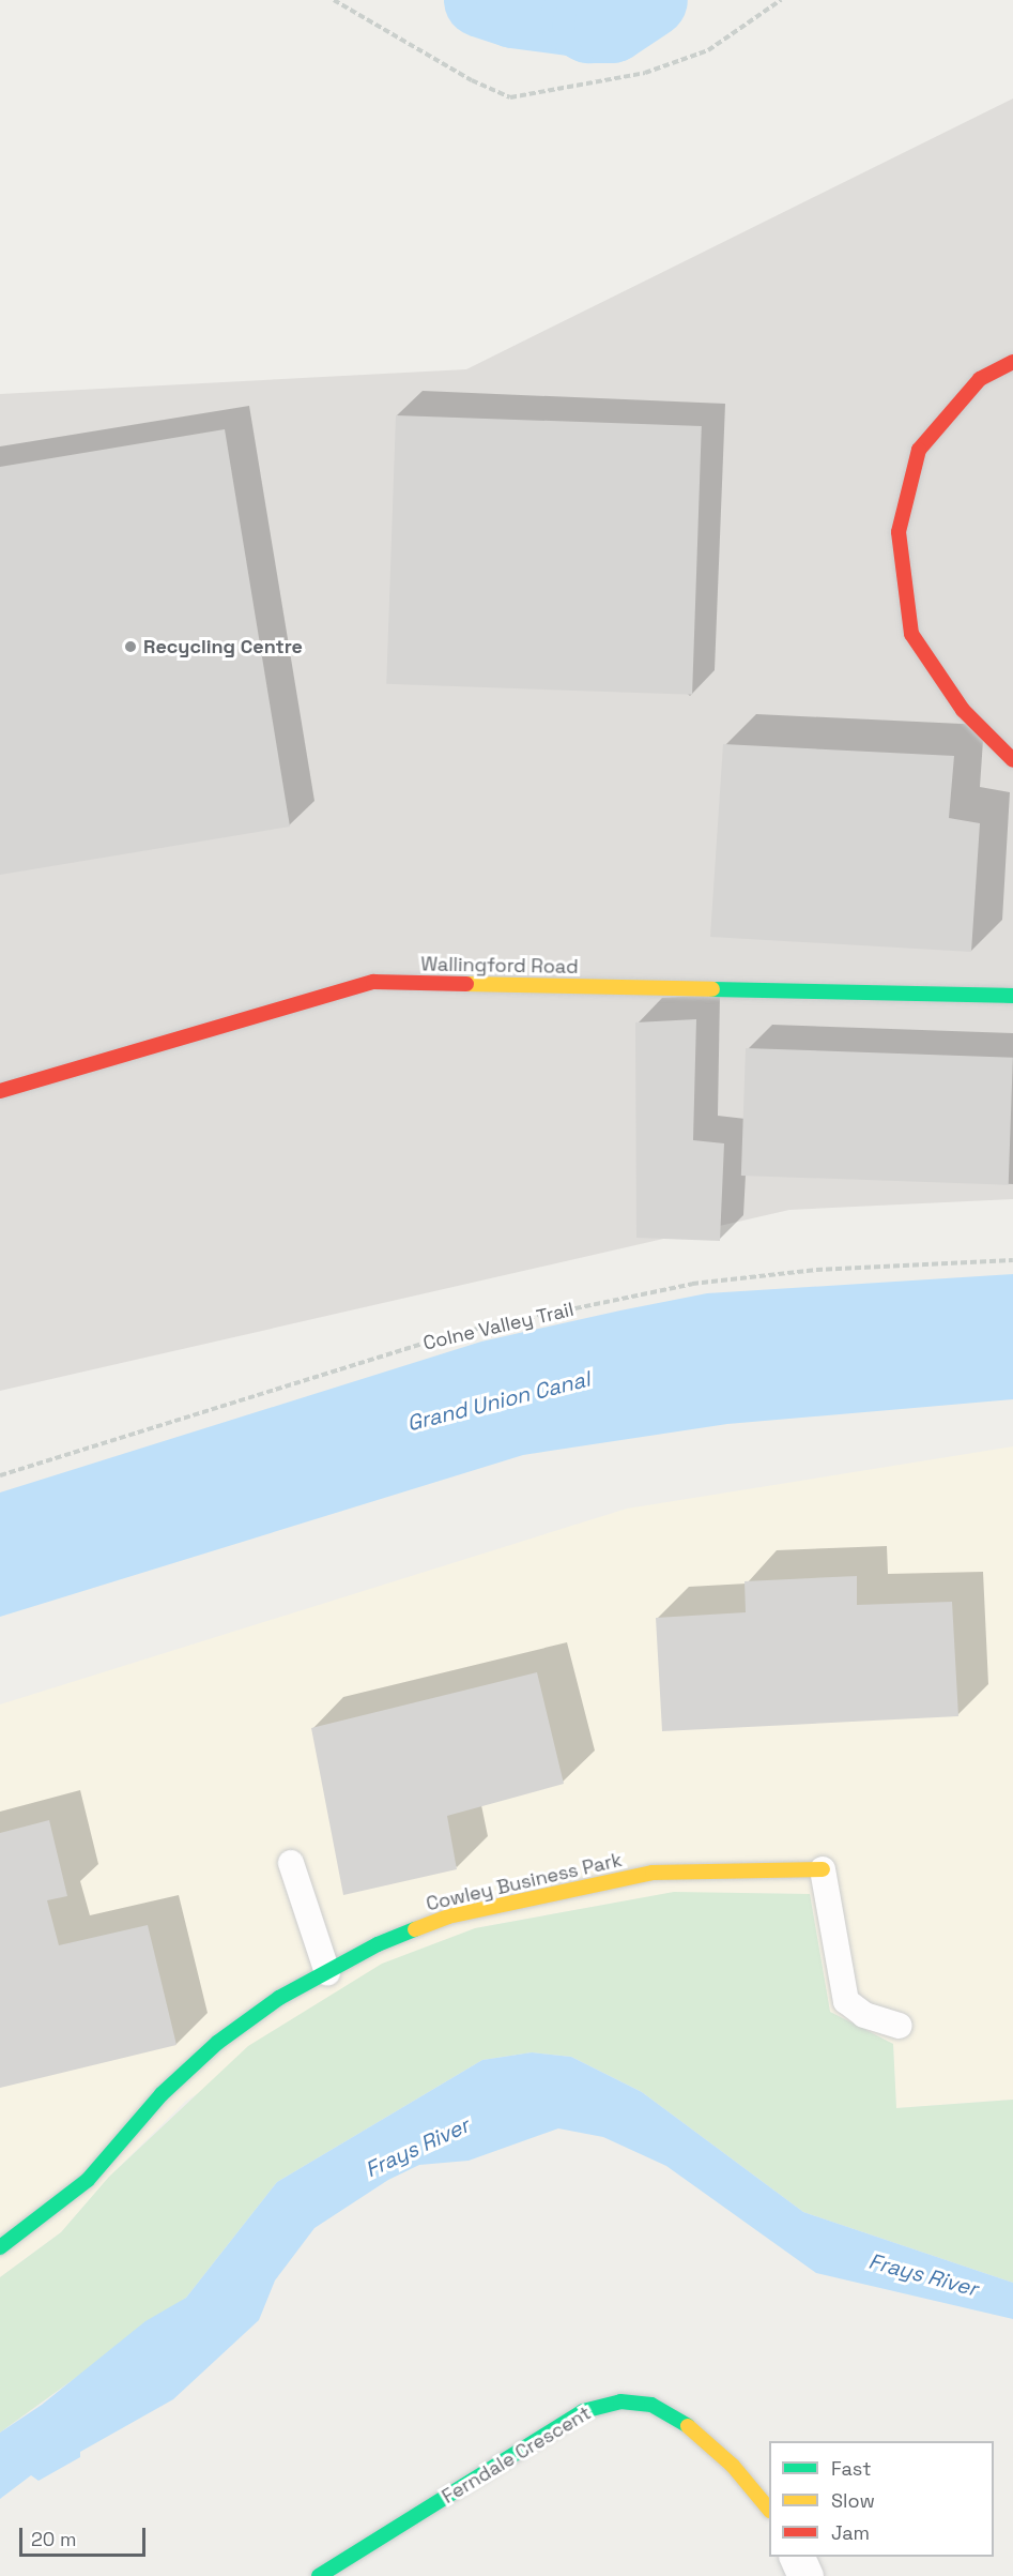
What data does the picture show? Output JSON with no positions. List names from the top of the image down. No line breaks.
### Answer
{"streets":{"street":["Wallingford Road","Cowley Business Park","Ferndale Crescent"],"path":["Colne Valley Trail"]},"water":["Grand Union Canal","Frays River"],"places":["Recycling Centre"],"legend":["Fast","Slow","Jam"],"scale_bar":"20 m"}
